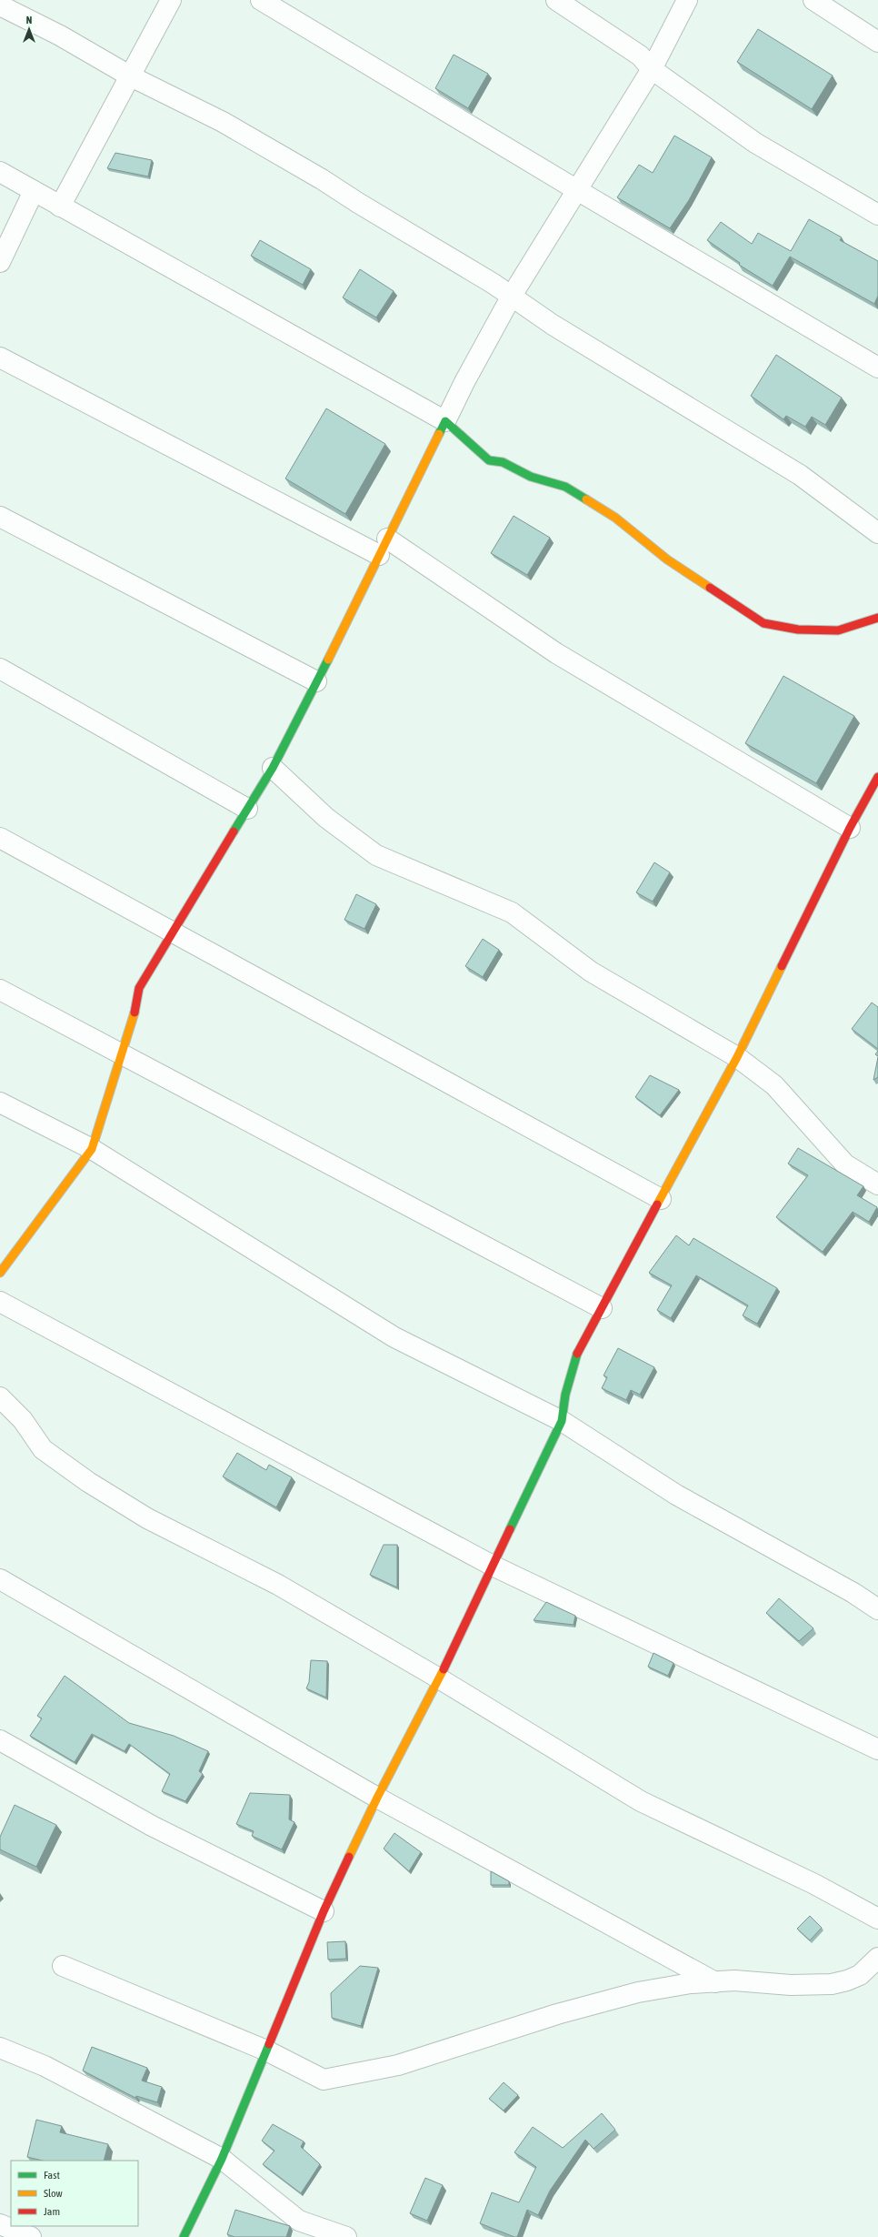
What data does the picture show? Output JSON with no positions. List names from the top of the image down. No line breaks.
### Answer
{"legend":["Fast","Slow","Jam"],"north":"top"}
